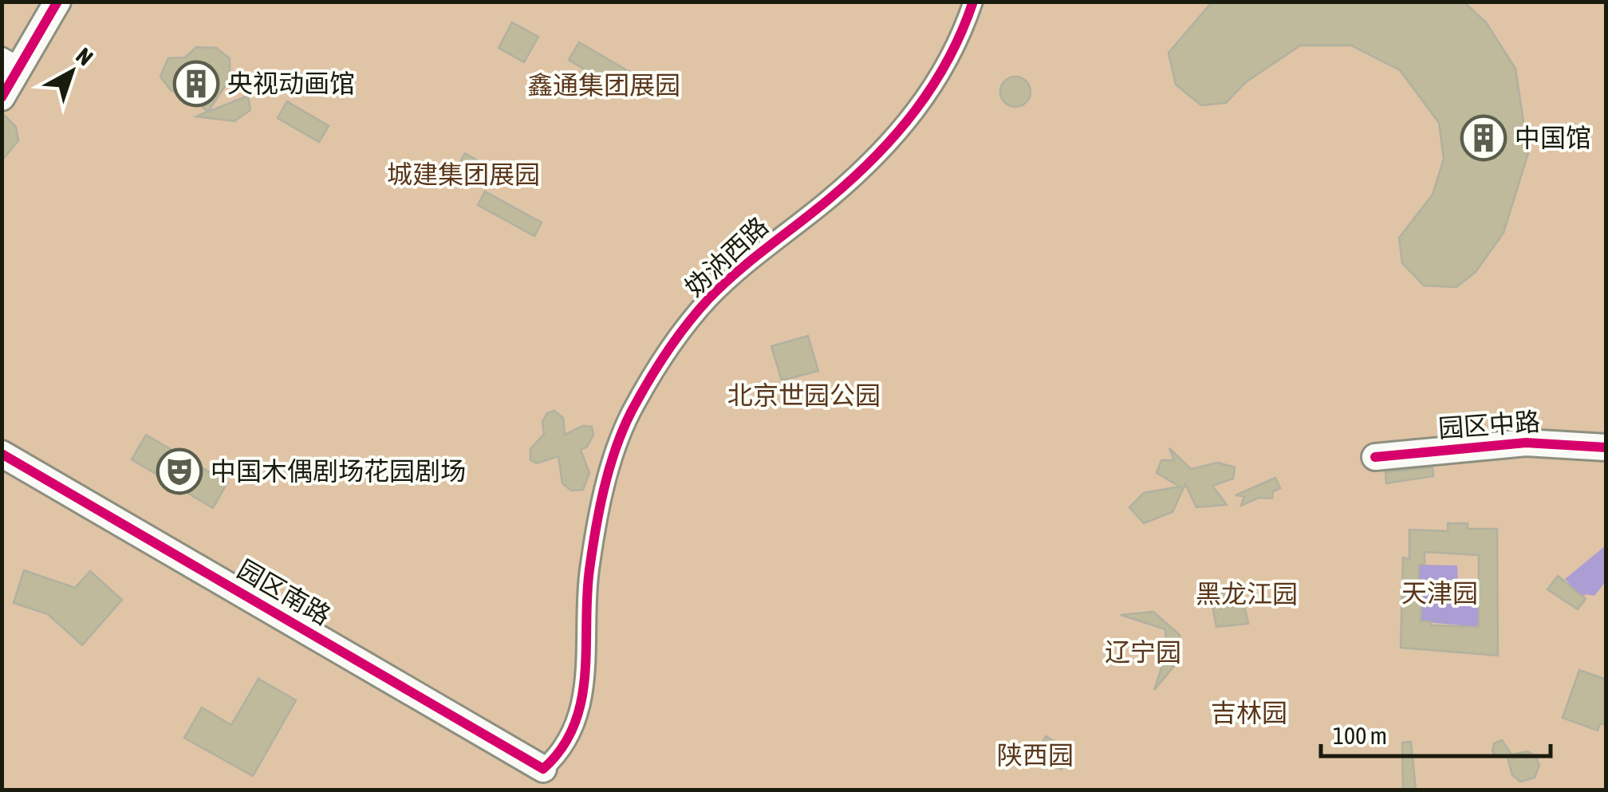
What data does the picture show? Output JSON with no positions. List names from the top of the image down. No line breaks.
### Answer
{"streets":{"street":["妫汭西路","园区中路","园区南路"]},"crossings":[["妫汭西路","园区南路"]],"parks":["鑫通集团展园","城建集团展园","北京世园公园","天津园","黑龙江园","辽宁园","吉林园","陕西园"],"places":{"building":["央视动画馆","中国馆"],"theatre":["中国木偶剧场花园剧场"]},"scale_bar":"100 m","north":"top right"}
